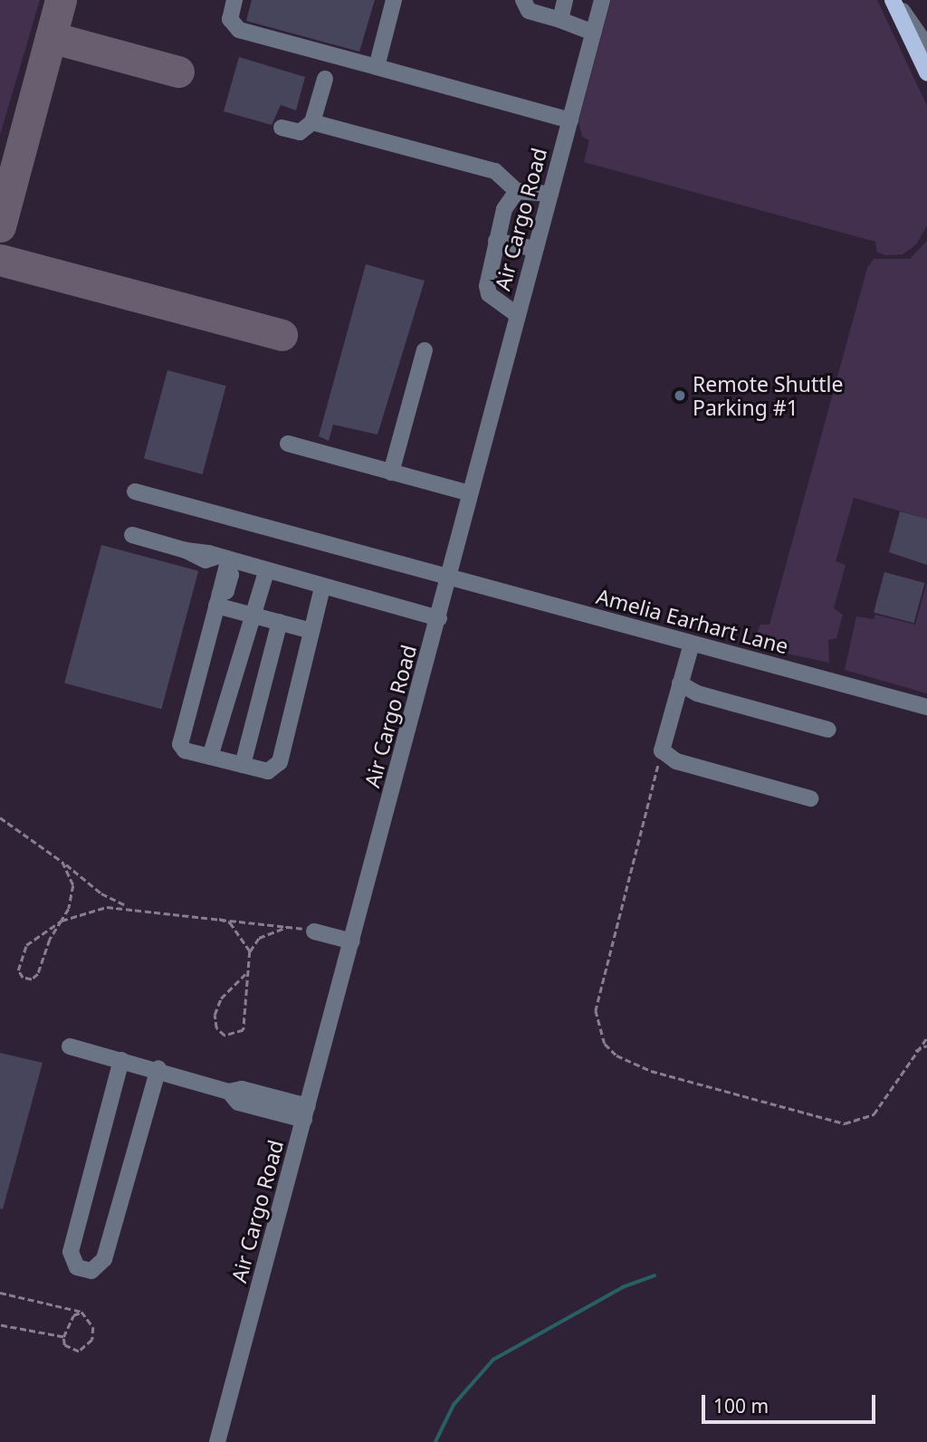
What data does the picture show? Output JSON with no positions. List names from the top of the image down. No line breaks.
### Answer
{"streets":{"street":["Air Cargo Road","Amelia Earhart Lane"]},"crossings":[["Air Cargo Road","Amelia Earhart Lane"]],"places":["Remote Shuttle Parking #1"],"scale_bar":"100 m"}
